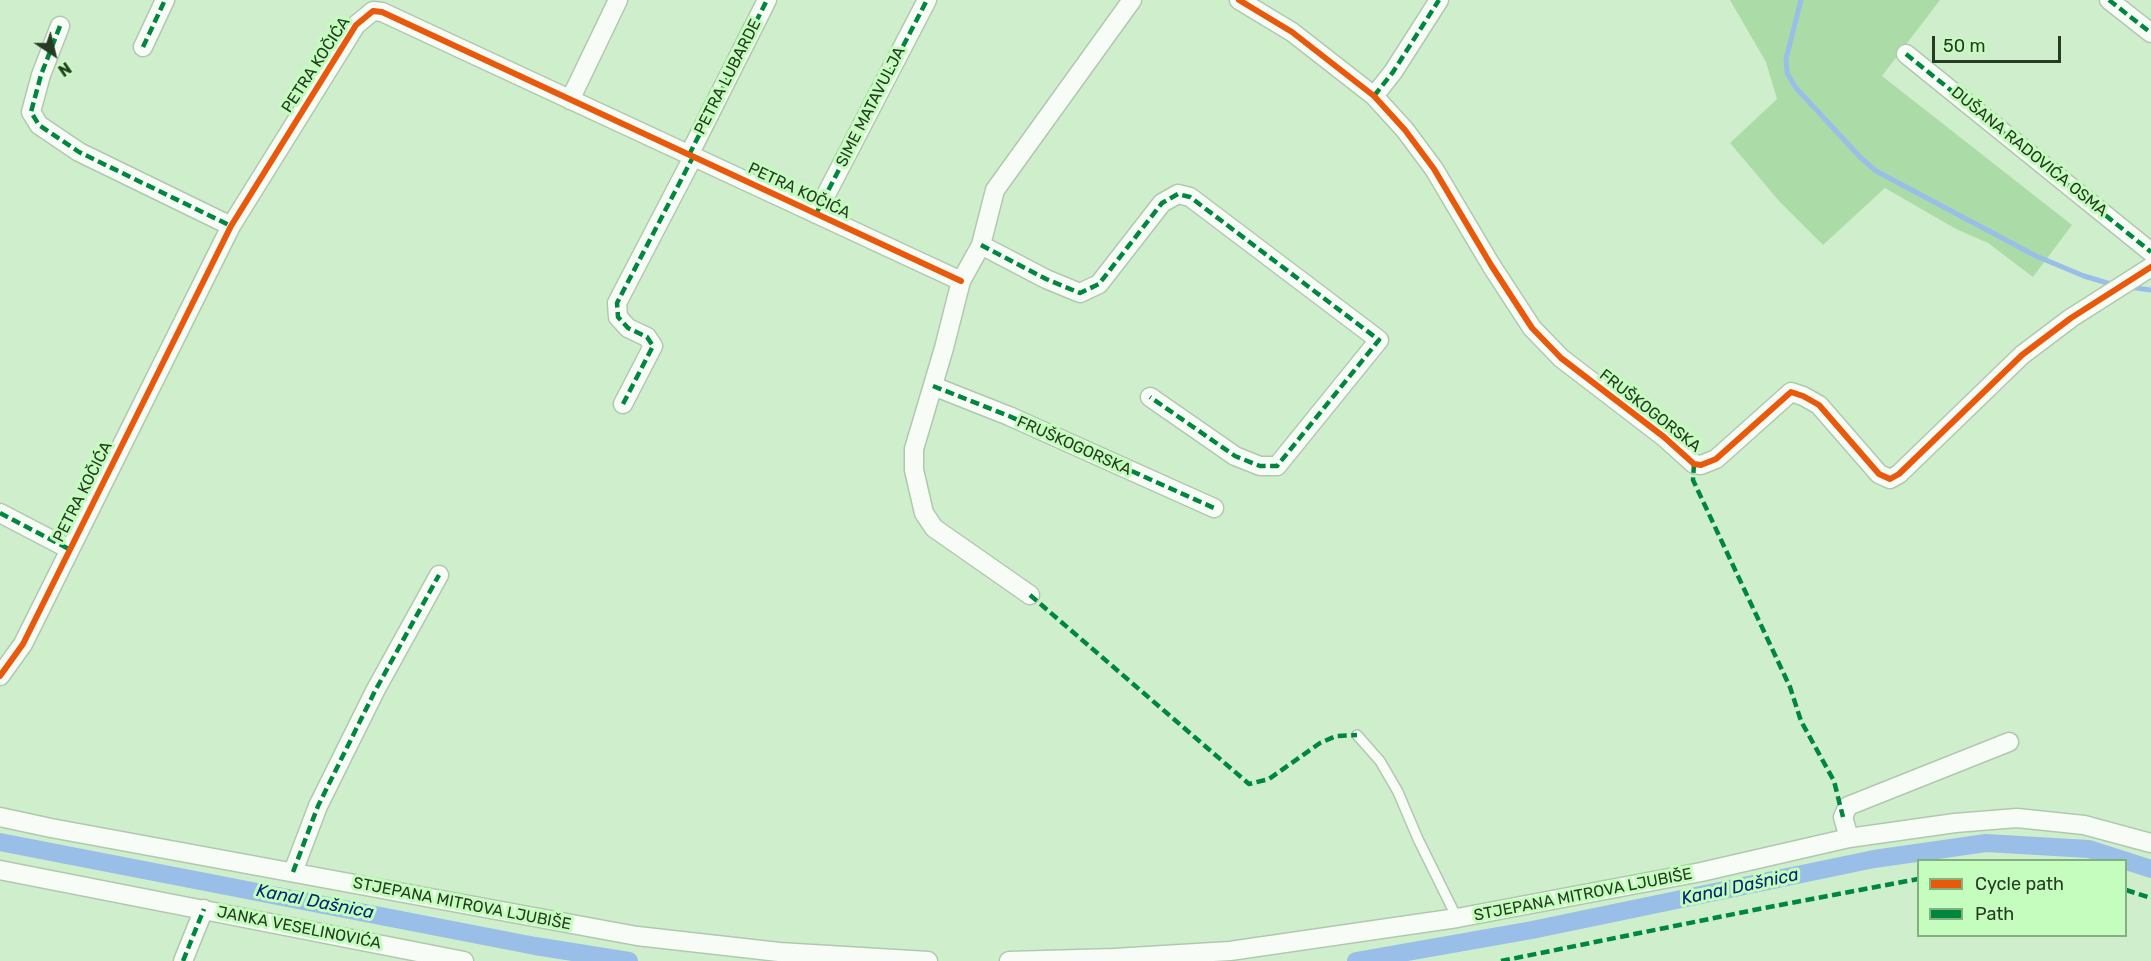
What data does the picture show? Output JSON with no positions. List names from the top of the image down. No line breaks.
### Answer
{"streets":{"street":["PETRA KOČIĆA","PETRA LUBARDE","SIME MATAVULJA","DUŠANA RADOVIĆA OSMA","FRUŠKOGORSKA","STJEPANA MITROVA LJUBIŠE","JANKA VESELINOVIĆA"]},"crossings":[["PETRA KOČIĆA","PETRA LUBARDE"],["PETRA KOČIĆA","SIME MATAVULJA"]],"water":["Kanal Dašnica"],"legend":["Cycle path","Path"],"scale_bar":"50 m","north":"bottom right"}
